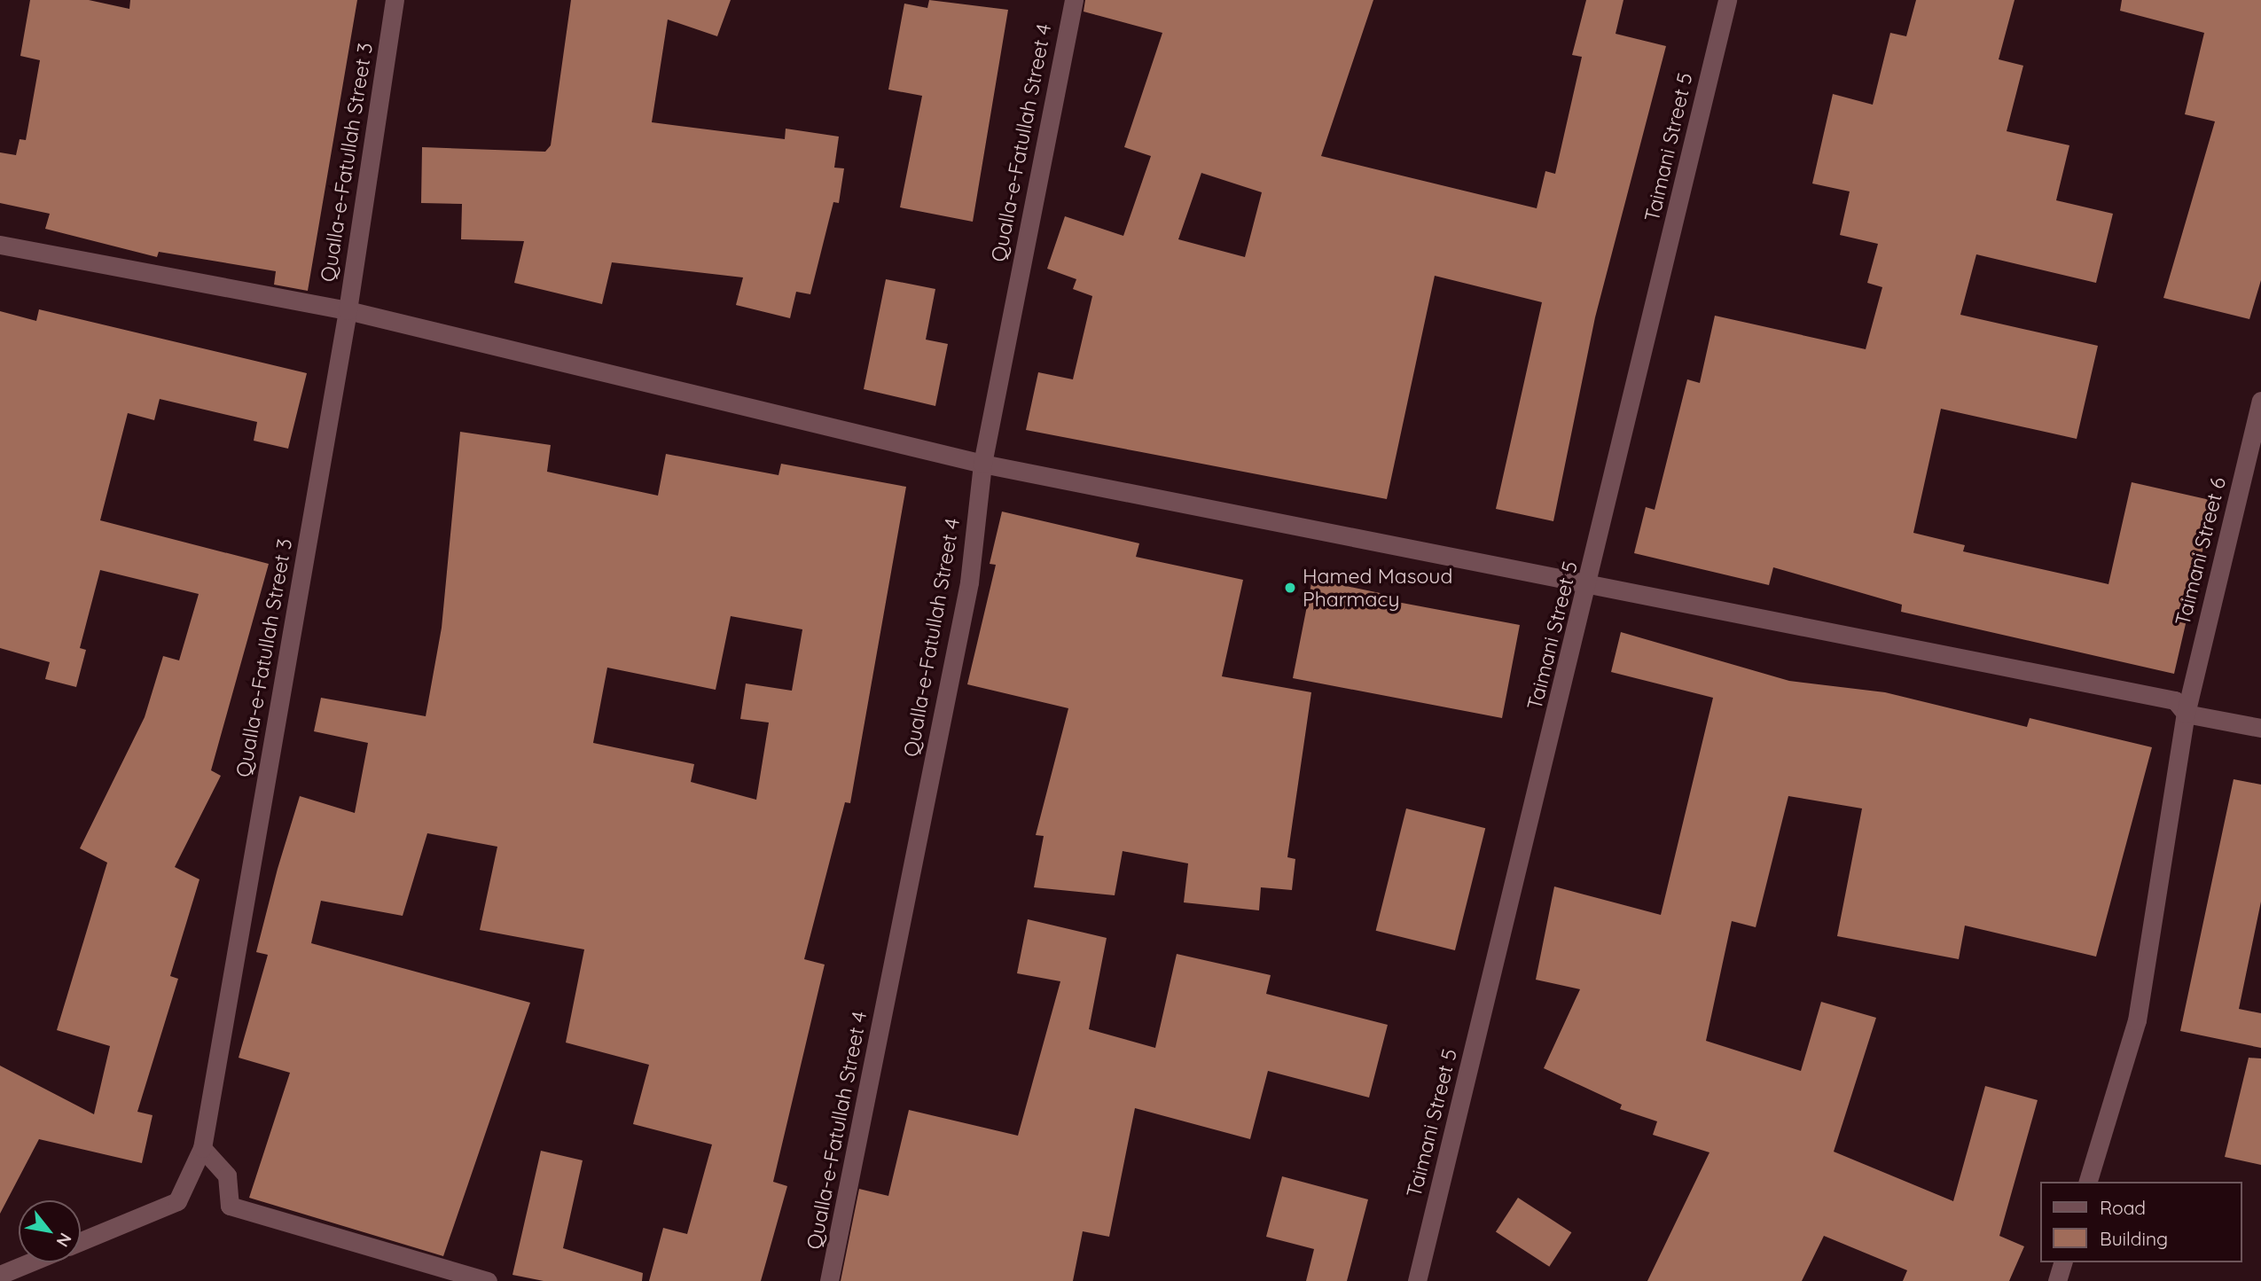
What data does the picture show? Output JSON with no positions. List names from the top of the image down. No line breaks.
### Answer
{"streets":{"street":["Qualla-e-Fatullah Street 4","Taimani Street 5","Qualla-e-Fatullah Street 3","Taimani Street 6"]},"places":["Hamed Masoud Pharmacy"],"legend":["Road","Building"],"north":"bottom right"}
